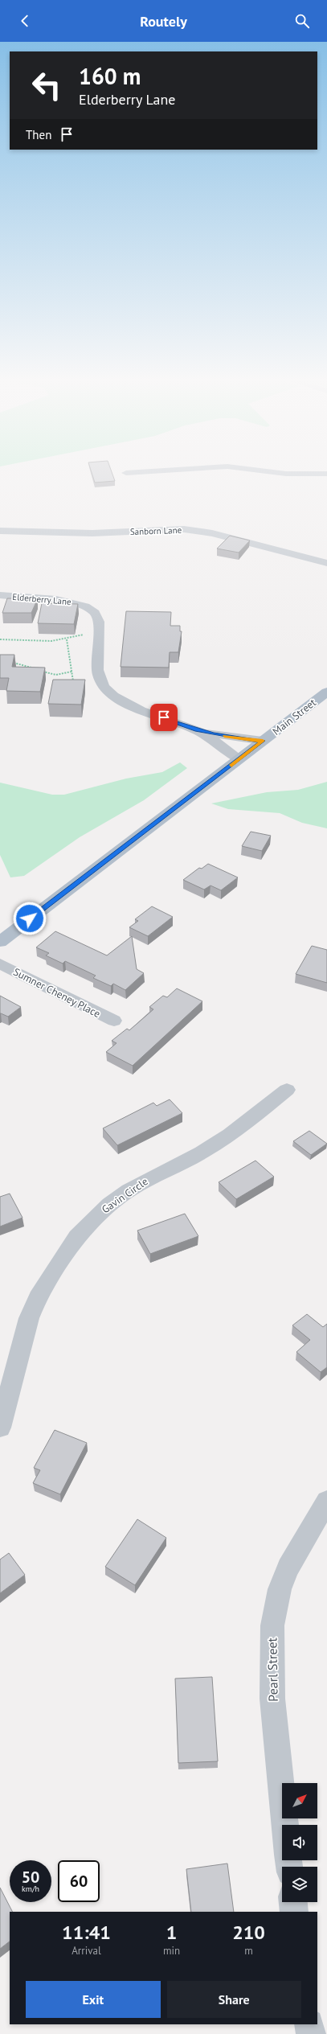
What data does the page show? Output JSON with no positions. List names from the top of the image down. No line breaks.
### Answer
{"streets":{"main road":["Main Street"],"street":["Sanborn Lane","Elderberry Lane","Sumner Cheney Place","Gavin Circle","Pearl Street"]},"crossings":[["Elderberry Lane","Main Street"]],"north":"top right","page":{"header":"Routely","turn":["160 m","Elderberry Lane"],"then":"Then","speed":"50 km/h","limit":"60","eta":["11:41","Arrival","1","min","210","m"],"buttons":["Exit","Share"]}}
